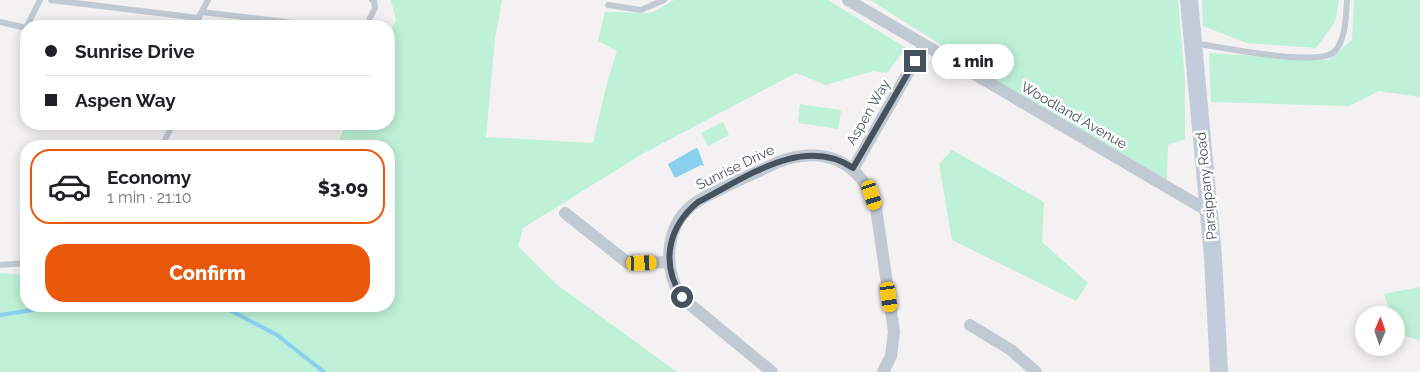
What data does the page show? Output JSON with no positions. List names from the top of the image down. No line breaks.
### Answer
{"streets":{"main road":["Parsippany Road"],"street":["Aspen Way","Woodland Avenue","Sunrise Drive"]},"crossings":[["Aspen Way","Woodland Avenue"],["Aspen Way","Sunrise Drive"],["Woodland Avenue","Parsippany Road"]],"north":"top","page":{"banner":["Sunrise Drive","Aspen Way"],"bubble":"1 min","list":[{"name":"Economy","note":"1 min · 21:10","value":"$3.09"}],"buttons":"Confirm"}}
